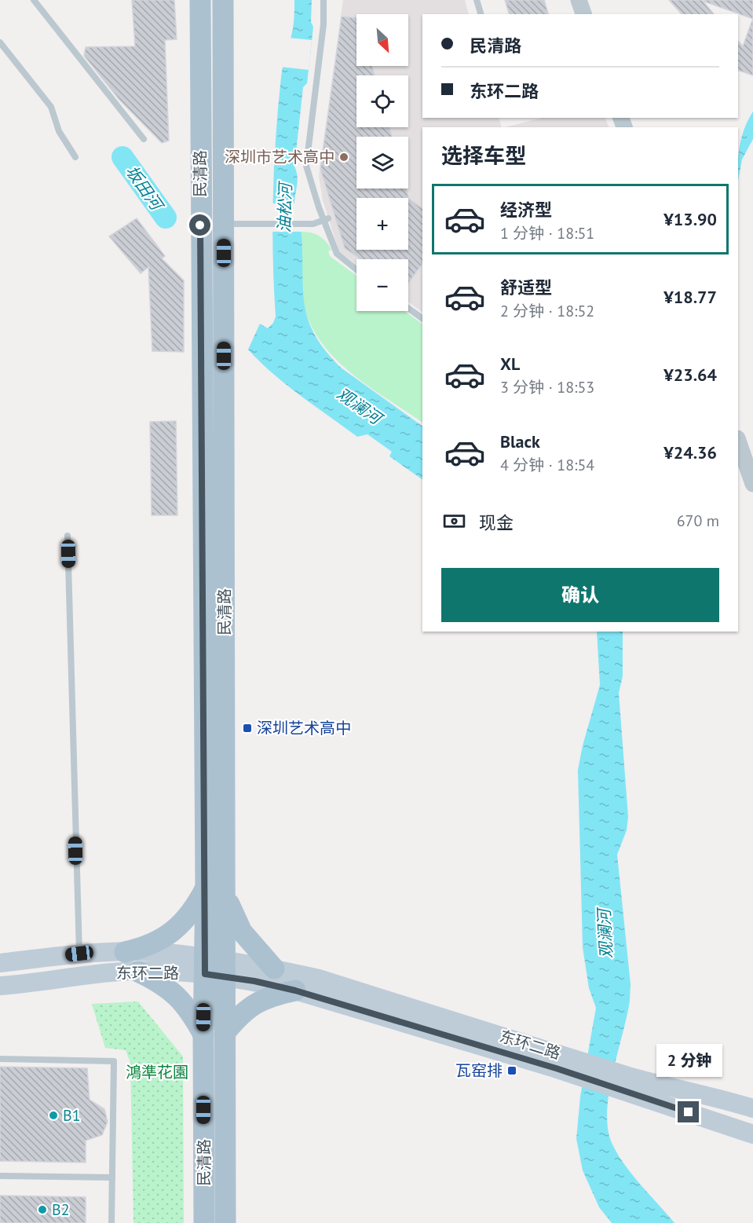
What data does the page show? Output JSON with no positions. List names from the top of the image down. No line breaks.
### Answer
{"streets":{"main road":["民清路","东环二路"]},"crossings":[["民清路","东环二路"]],"water":["坂田河","油松河","观澜河"],"parks":["鴻準花園"],"places":{"other":["深圳市艺术高中","B1","B2"],"transit":["深圳艺术高中","瓦窑排"]},"north":"bottom right","page":{"map_buttons":["+","−"],"banner":["民清路","东环二路"],"heading":"选择车型","list":[{"name":"经济型","note":"1 分钟 · 18:51","value":"¥13.90"},{"name":"舒适型","note":"2 分钟 · 18:52","value":"¥18.77"},{"name":"XL","note":"3 分钟 · 18:53","value":"¥23.64"},{"name":"Black","note":"4 分钟 · 18:54","value":"¥24.36"}],"pay":["现金","670 m"],"buttons":"确认","bubble":"2 分钟"}}
